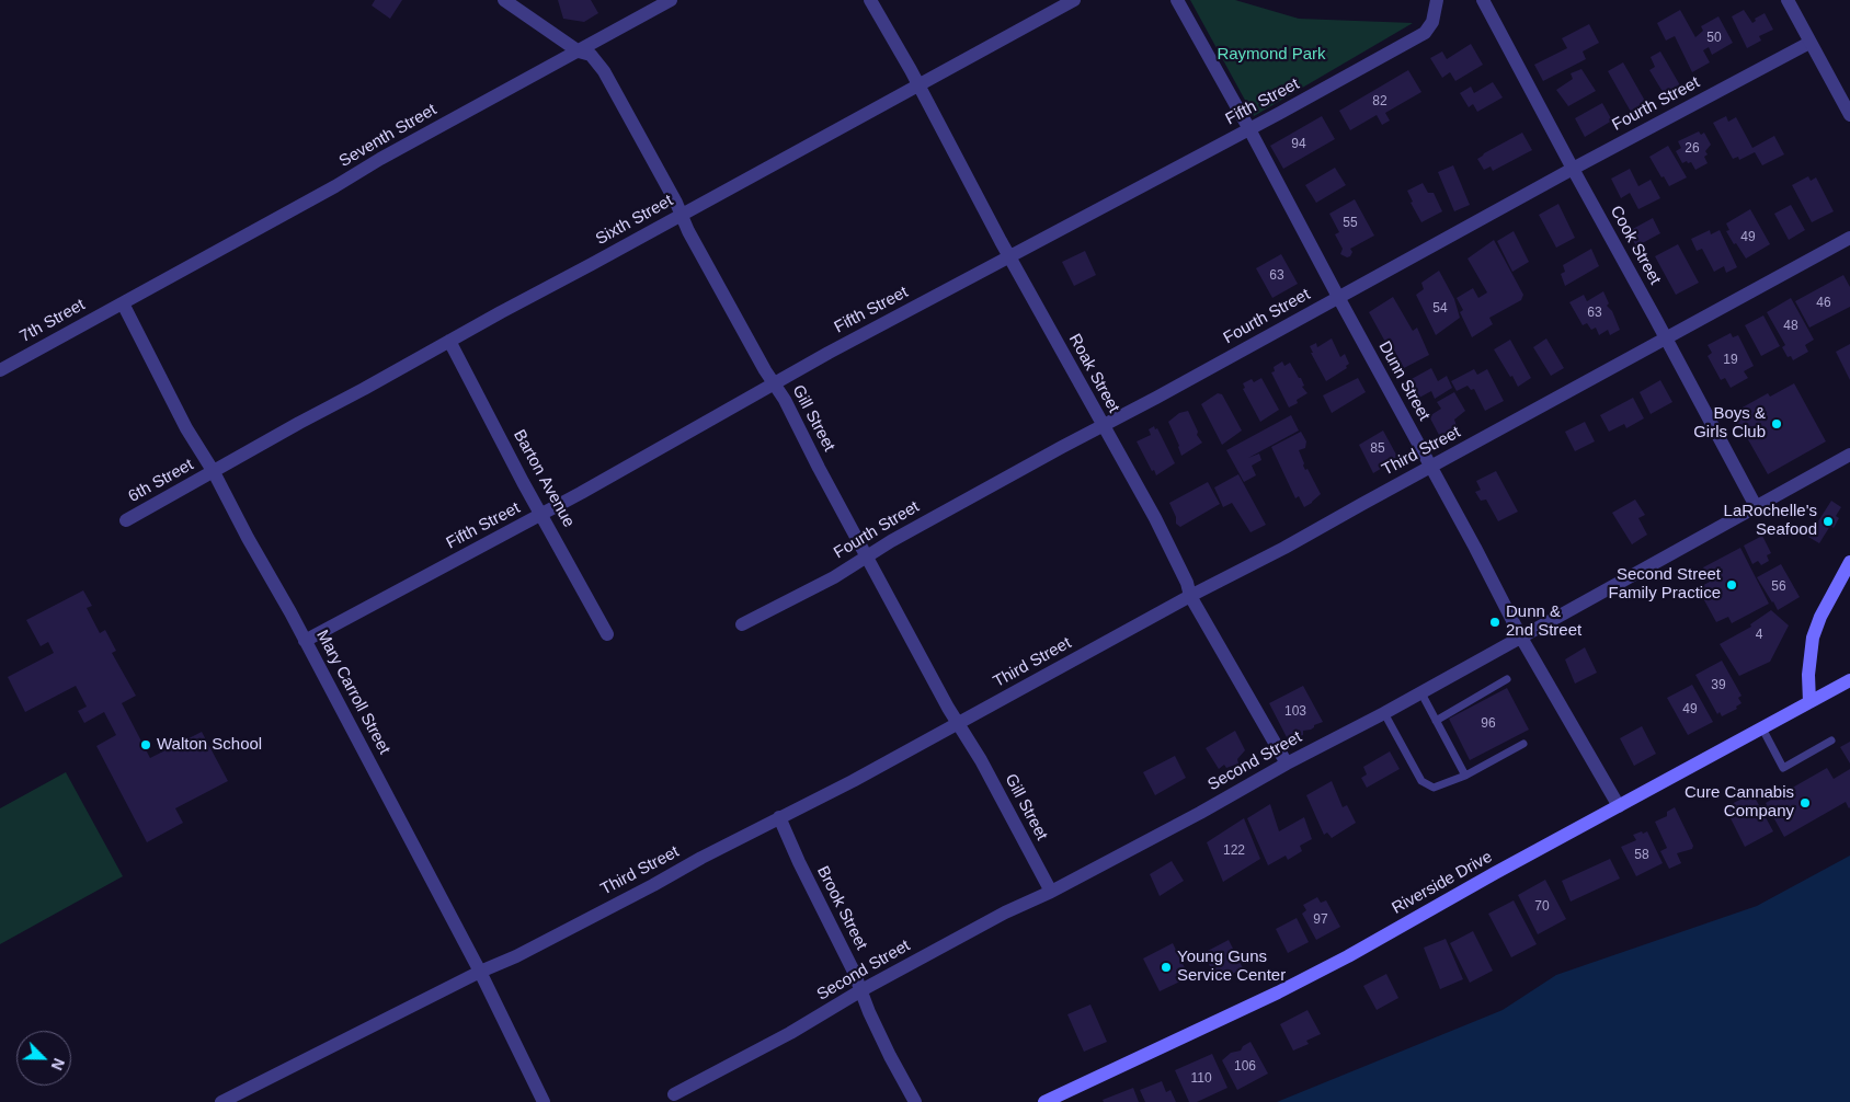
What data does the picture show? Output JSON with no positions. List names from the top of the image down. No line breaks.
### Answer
{"streets":{"main road":["Riverside Drive"],"street":["Fifth Street","Fourth Street","Seventh Street","Sixth Street","Cook Street","7th Street","Roak Street","Dunn Street","Gill Street","Third Street","Barton Avenue","6th Street","Mary Carroll Street","Second Street","Brook Street"]},"crossings":[["Fifth Street","Roak Street"],["Fifth Street","Dunn Street"],["Fifth Street","Gill Street"],["Fifth Street","Barton Avenue"],["Fifth Street","Mary Carroll Street"],["Fourth Street","Cook Street"],["Fourth Street","Roak Street"],["Fourth Street","Dunn Street"],["Fourth Street","Gill Street"],["Seventh Street","7th Street"],["Seventh Street","Gill Street"],["Seventh Street","Mary Carroll Street"],["Sixth Street","Roak Street"],["Sixth Street","Gill Street"],["Sixth Street","Barton Avenue"],["Sixth Street","6th Street"],["Sixth Street","Mary Carroll Street"],["Cook Street","Third Street"],["Cook Street","Second Street"],["7th Street","Mary Carroll Street"],["Roak Street","Third Street"],["Roak Street","Second Street"],["Dunn Street","Third Street"],["Dunn Street","Second Street"],["Dunn Street","Riverside Drive"],["Gill Street","Third Street"],["Gill Street","Second Street"],["Third Street","Mary Carroll Street"],["Third Street","Brook Street"],["6th Street","Mary Carroll Street"],["Second Street","Brook Street"]],"parks":["Raymond Park"],"places":["Boys & Girls Club","LaRochelle's Seafood","Second Street Family Practice","Dunn & 2nd Street","Walton School","Cure Cannabis Company","Young Guns Service Center"],"house_numbers":["50","82","94","26","55","49","63","46","54","63","48","19","85","56","4","39","49","103","96","122","58","70","97","106","110"],"north":"bottom right"}
